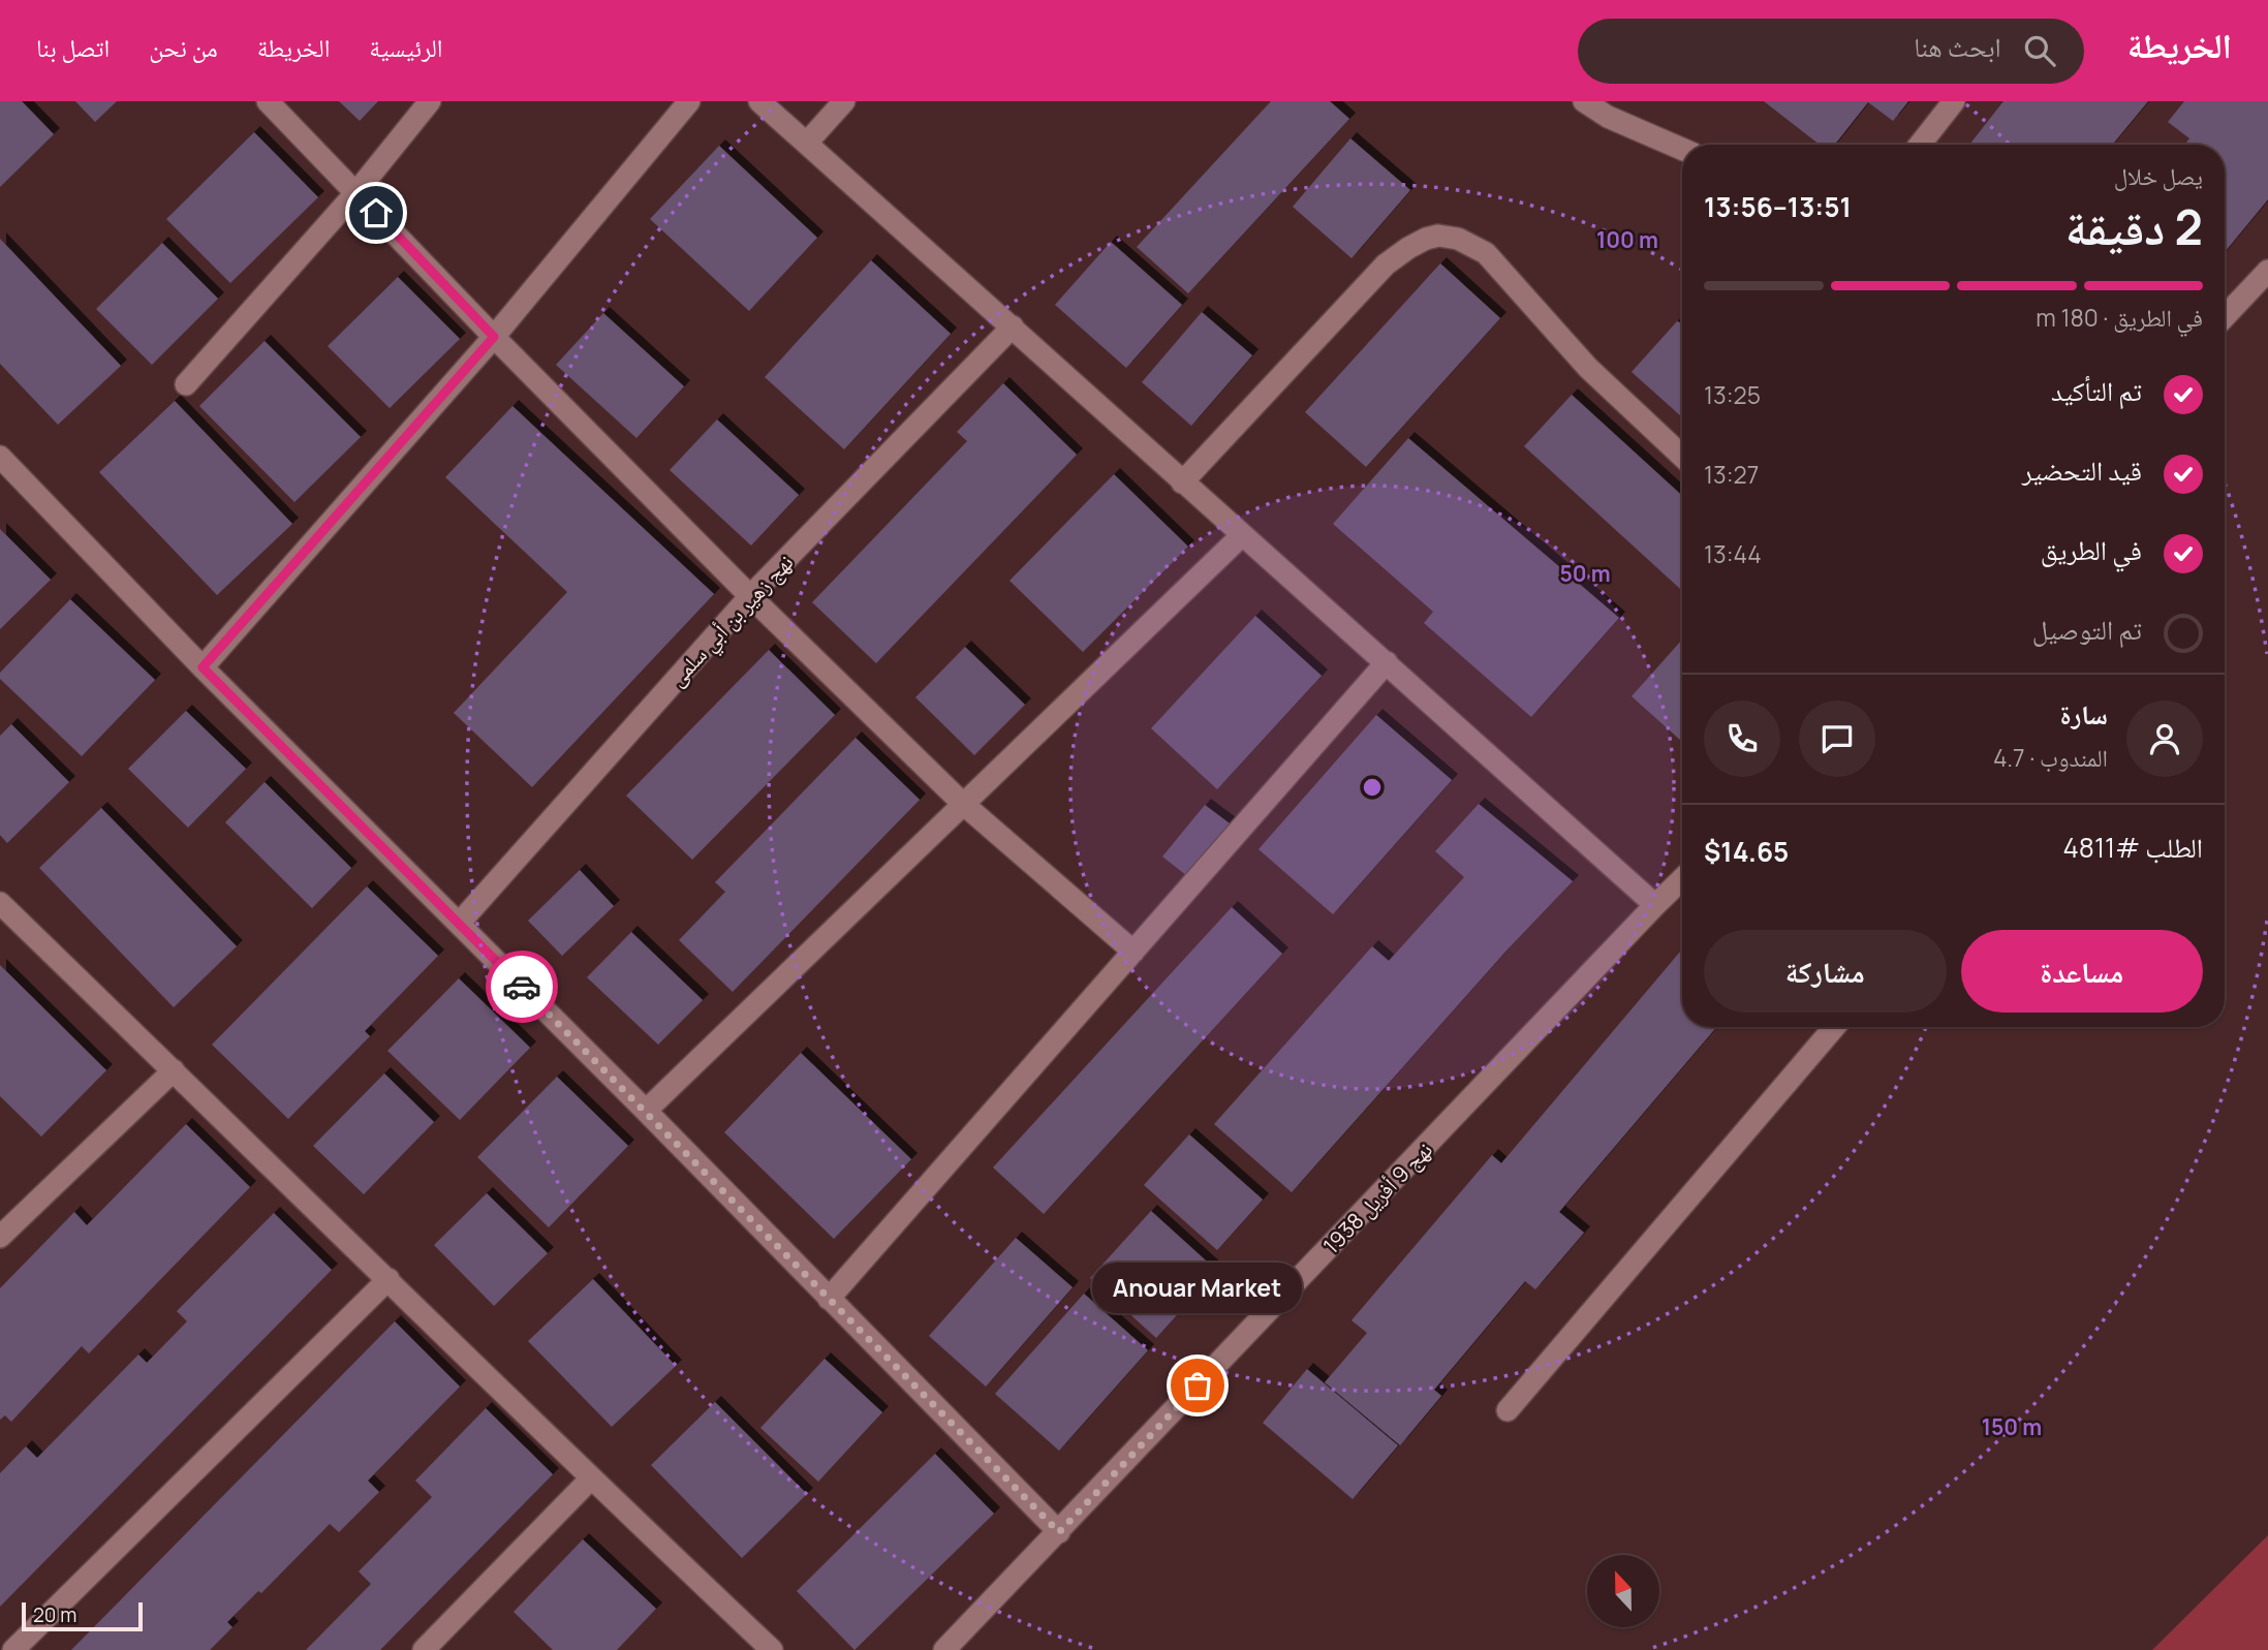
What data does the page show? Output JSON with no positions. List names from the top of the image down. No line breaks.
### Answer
{"streets":{"street":["نهج زهير بن أبي سلمى","نهج 9 أفريل 1938"]},"places":["Anouar Market"],"scale_bar":"20 m","north":"top","page":{"header":"الخريطة","search":"ابحث هنا","nav":["الرئيسية","الخريطة","من نحن","اتصل بنا"],"heading":["2 دقيقة","يصل خلال","13:51–13:56"],"panel":["سارة","المندوب · 4.7","الطلب #4811","$14.65"],"bar":"في الطريق · 180 m","list":[["تم التأكيد","13:25"],["قيد التحضير","13:27"],["في الطريق","13:44"],"تم التوصيل"],"buttons":["مساعدة","مشاركة"],"bubble":"Anouar Market","scale":"20 m"},"rings":["100 m","50 m","150 m"]}
